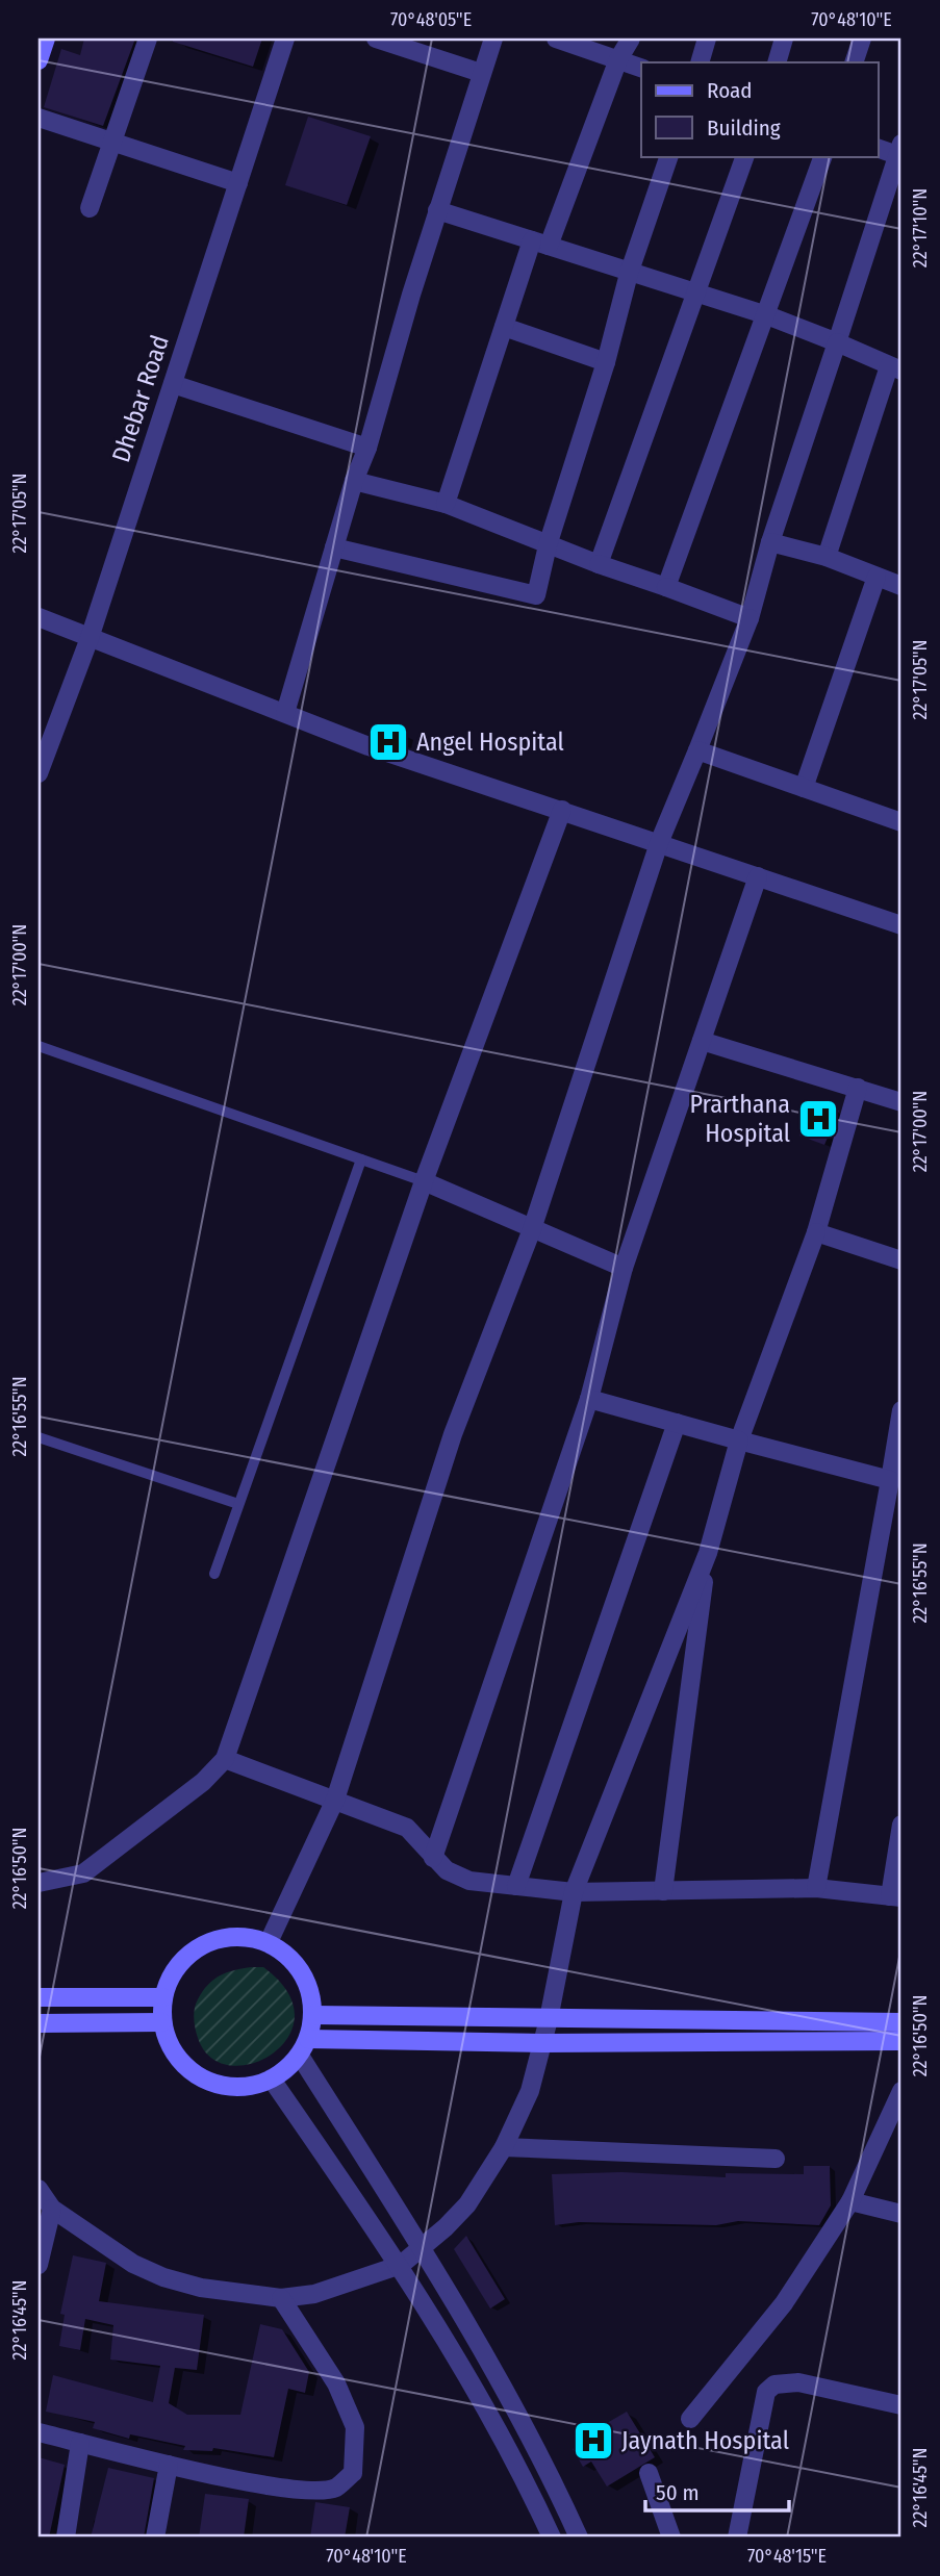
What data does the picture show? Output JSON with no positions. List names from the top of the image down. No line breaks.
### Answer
{"streets":{"street":["Dhebar Road"]},"places":{"hospital":["Angel Hospital","Prarthana Hospital","Jaynath Hospital"]},"legend":["Road","Building"],"scale_bar":"50 m","coordinates":["70°48'05\"E","70°48'10\"E","22°17'10\"N","22°17'05\"N","22°17'00\"N","22°16'55\"N","22°16'50\"N","22°16'45\"N","70°48'15\"E"]}
